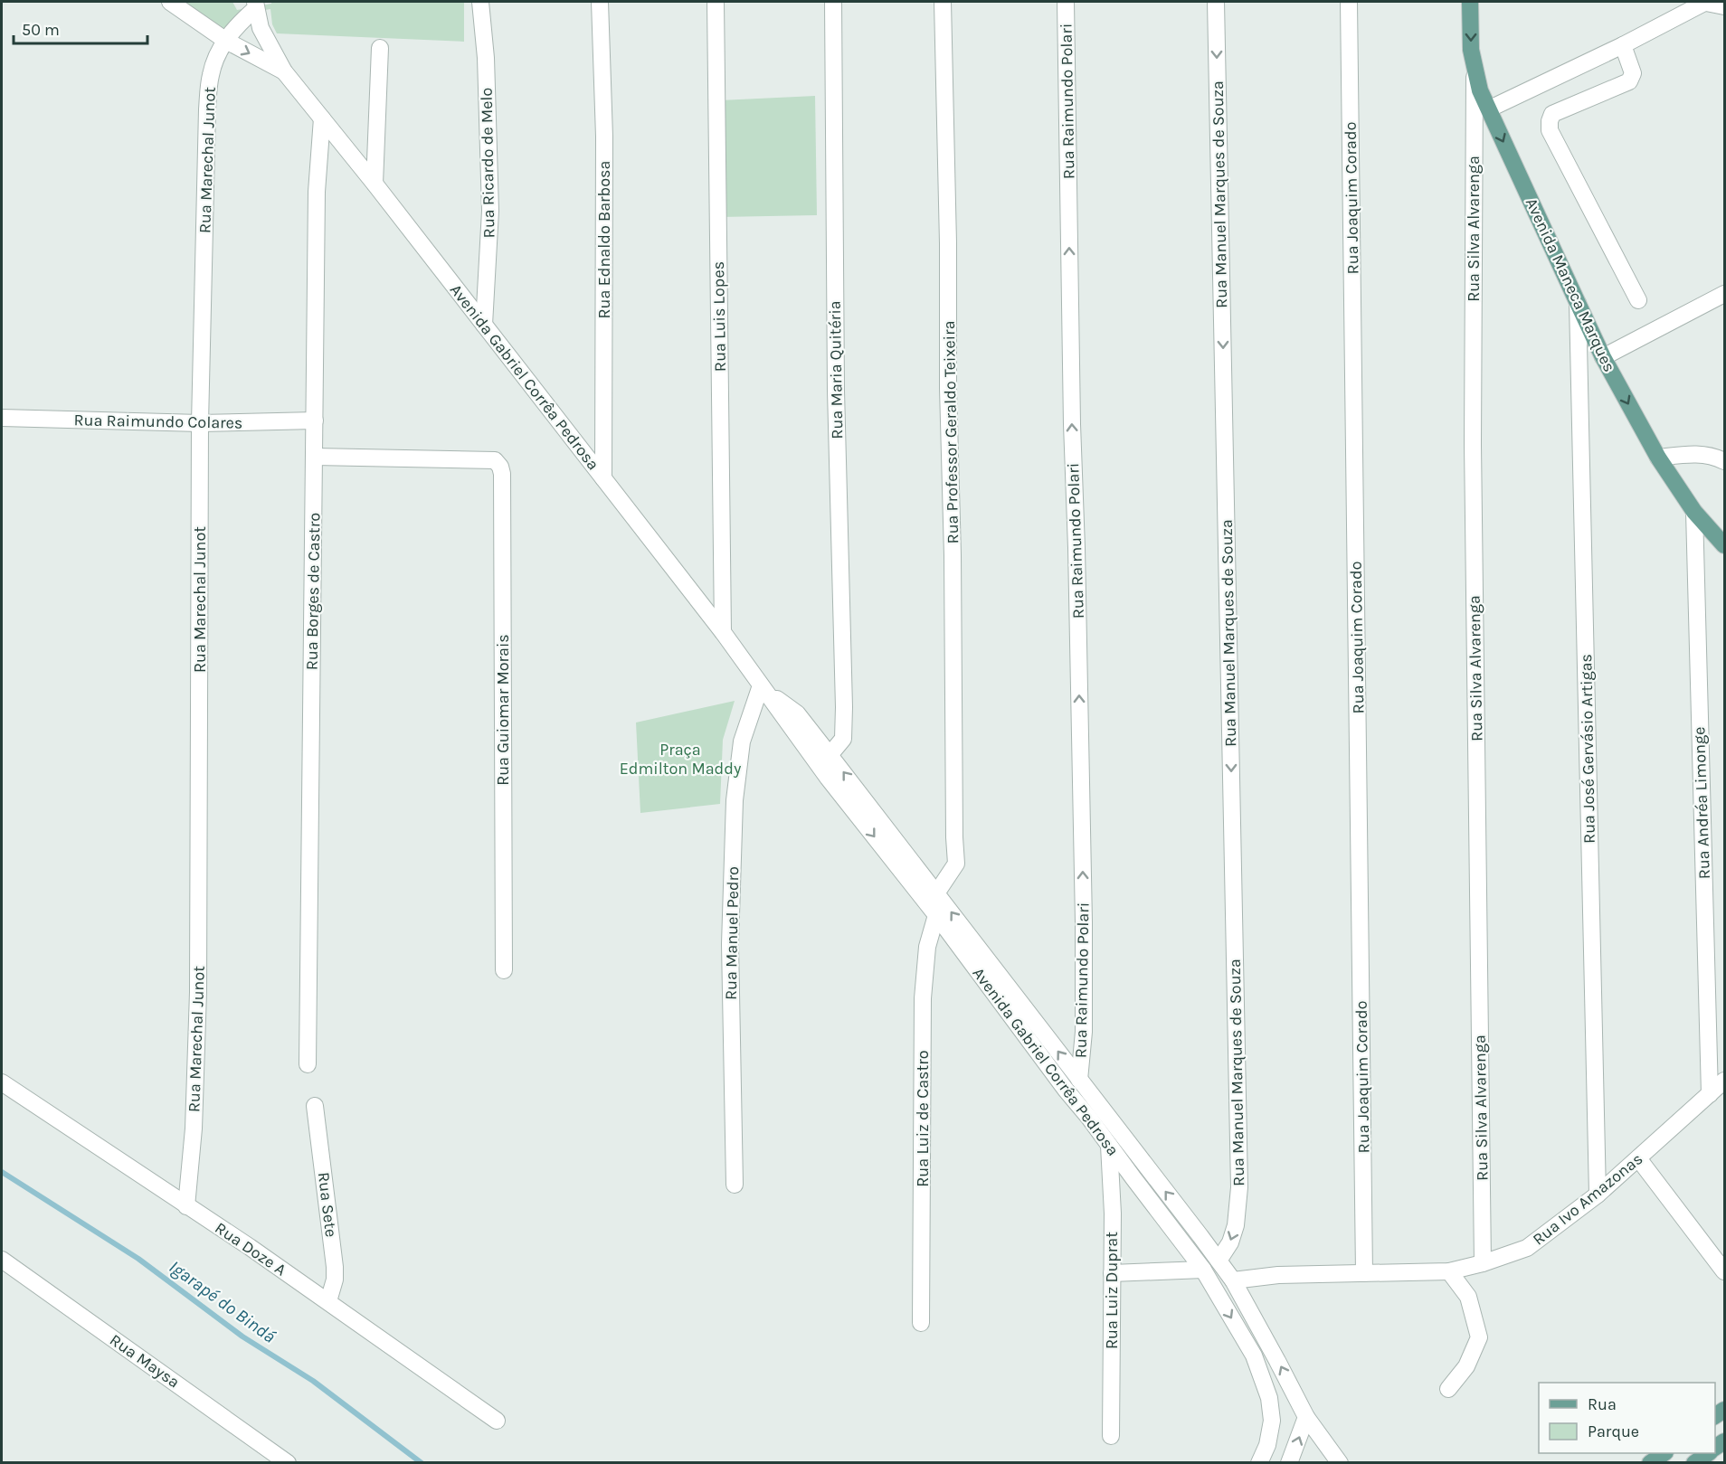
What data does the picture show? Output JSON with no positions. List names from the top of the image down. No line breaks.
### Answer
{"streets":{"main road":["Avenida Maneca Marques"],"street":["Rua Raimundo Polari","Rua Marechal Junot","Rua Ricardo de Melo","Rua Manuel Marques de Souza","Rua Joaquim Corado","Rua Silva Alvarenga","Rua Ednaldo Barbosa","Rua Luis Lopes","Rua Maria Quitéria","Avenida Gabriel Corrêa Pedrosa","Rua Raimundo Colares","Rua Professor Geraldo Teixeira","Rua Borges de Castro","Rua Guiomar Morais","Rua José Gervásio Artigas","Rua Andréa Limonge","Rua Manuel Pedro","Rua Luiz de Castro","Rua Ivo Amazonas","Rua Sete","Rua Doze A","Rua Luiz Duprat","Rua Maysa"]},"crossings":[["Rua Raimundo Polari","Avenida Gabriel Corrêa Pedrosa"],["Rua Marechal Junot","Avenida Gabriel Corrêa Pedrosa"],["Rua Marechal Junot","Rua Raimundo Colares"],["Rua Marechal Junot","Rua Doze A"],["Rua Ricardo de Melo","Avenida Gabriel Corrêa Pedrosa"],["Rua Manuel Marques de Souza","Avenida Gabriel Corrêa Pedrosa"],["Rua Joaquim Corado","Rua Ivo Amazonas"],["Rua Silva Alvarenga","Avenida Maneca Marques"],["Rua Silva Alvarenga","Rua Ivo Amazonas"],["Rua Ednaldo Barbosa","Avenida Gabriel Corrêa Pedrosa"],["Avenida Maneca Marques","Rua José Gervásio Artigas"],["Avenida Maneca Marques","Rua Andréa Limonge"],["Rua Luis Lopes","Avenida Gabriel Corrêa Pedrosa"],["Rua Maria Quitéria","Avenida Gabriel Corrêa Pedrosa"],["Avenida Gabriel Corrêa Pedrosa","Rua Professor Geraldo Teixeira"],["Avenida Gabriel Corrêa Pedrosa","Rua Borges de Castro"],["Avenida Gabriel Corrêa Pedrosa","Rua Manuel Pedro"],["Avenida Gabriel Corrêa Pedrosa","Rua Luiz de Castro"],["Avenida Gabriel Corrêa Pedrosa","Rua Ivo Amazonas"],["Avenida Gabriel Corrêa Pedrosa","Rua Luiz Duprat"],["Rua Raimundo Colares","Rua Borges de Castro"],["Rua Borges de Castro","Rua Guiomar Morais"],["Rua José Gervásio Artigas","Rua Ivo Amazonas"],["Rua Andréa Limonge","Rua Ivo Amazonas"],["Rua Sete","Rua Doze A"]],"one_way":["Rua Raimundo Polari","Rua Manuel Marques de Souza","Avenida Maneca Marques"],"water":["Igarapé do Bindá"],"parks":["Praça Edmilton Maddy"],"legend":["Rua","Parque"],"scale_bar":"50 m"}
